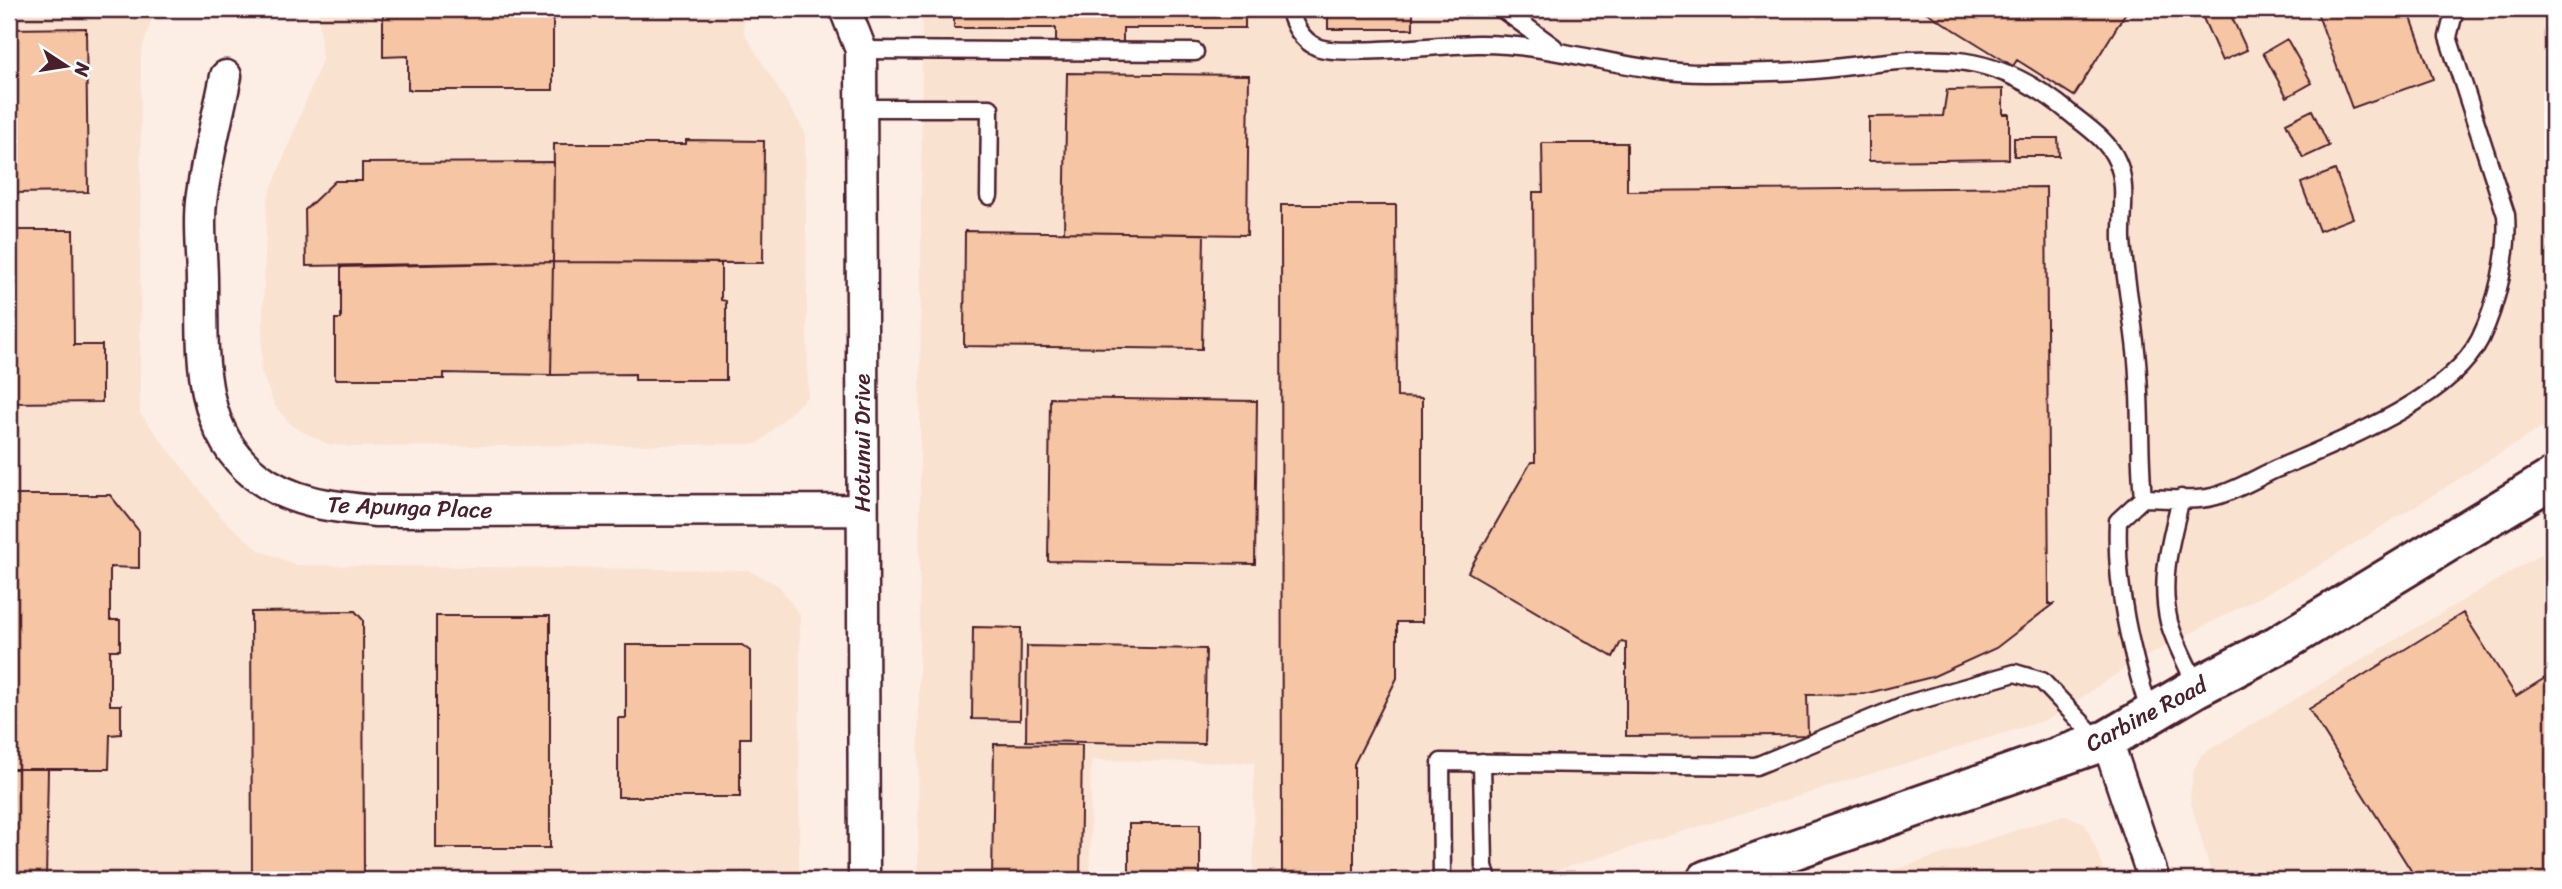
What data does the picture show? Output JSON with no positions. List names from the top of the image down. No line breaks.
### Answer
{"streets":{"main road":["Carbine Road"],"street":["Hotunui Drive","Te Apunga Place"]},"crossings":[["Hotunui Drive","Te Apunga Place"]],"north":"right"}
